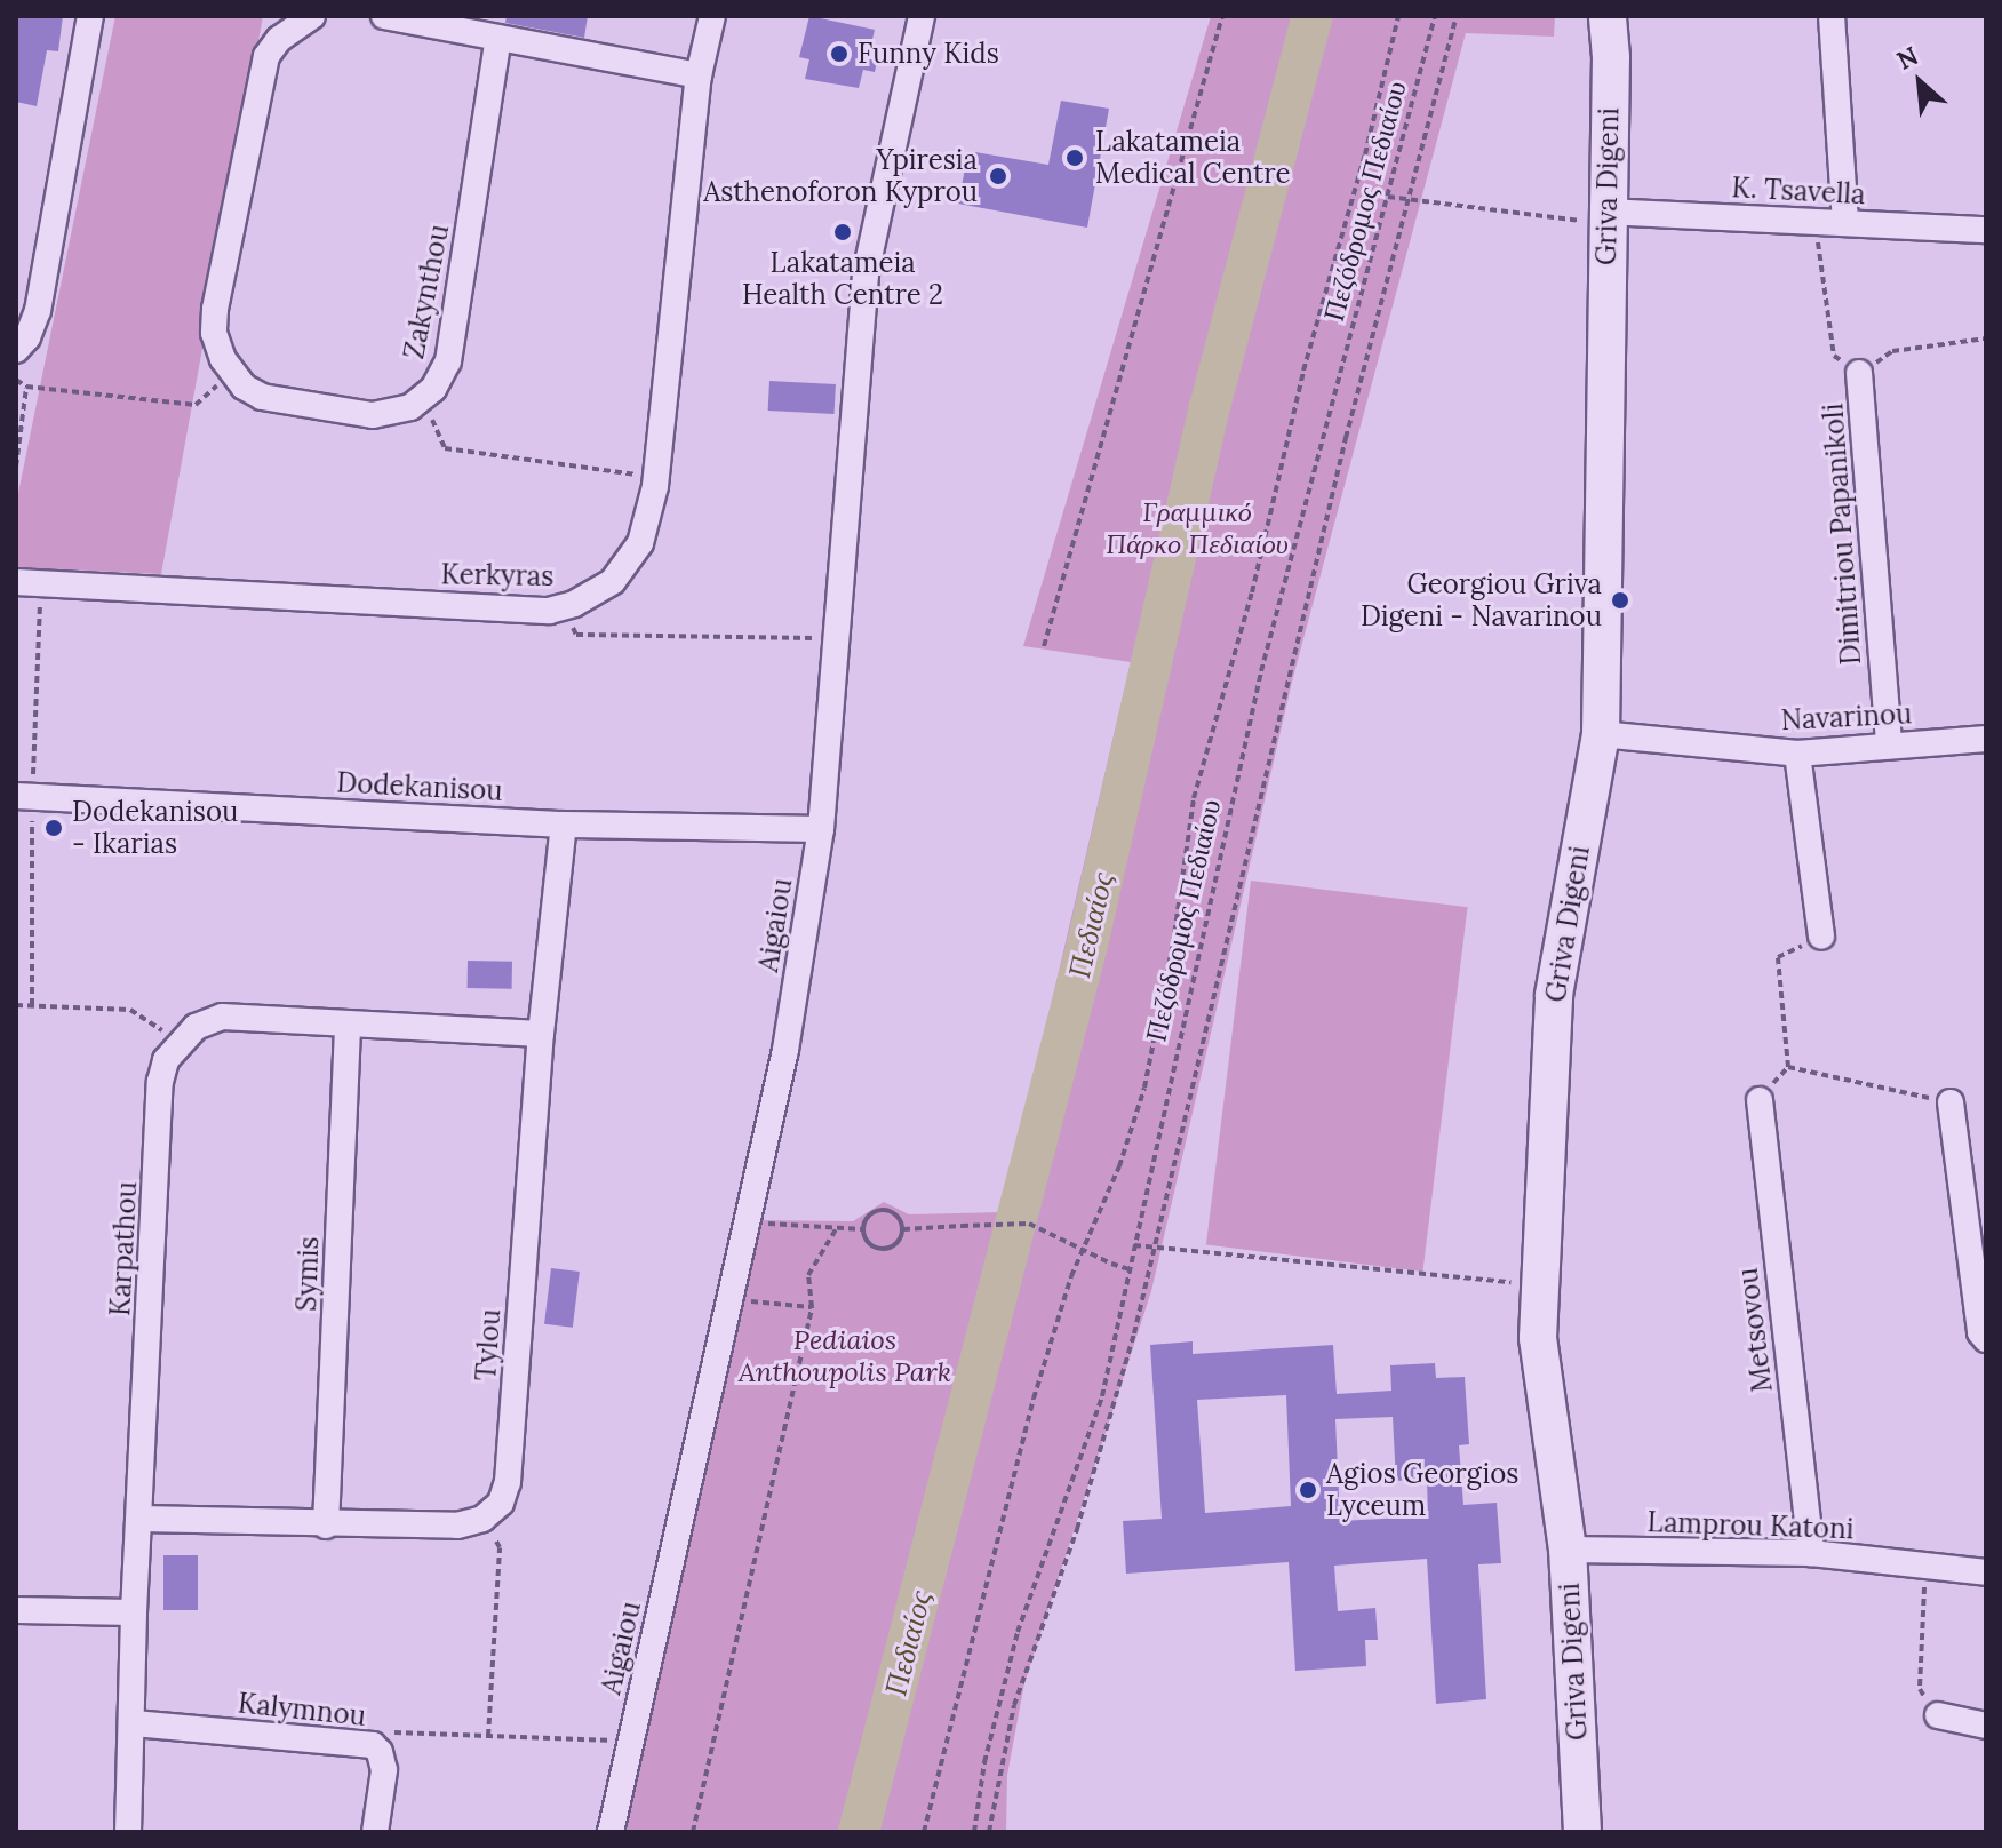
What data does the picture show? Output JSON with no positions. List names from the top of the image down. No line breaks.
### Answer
{"streets":{"street":["Griva Digeni","K. Tsavella","Zakynthou","Dimitriou Papanikoli","Kerkyras","Navarinou","Dodekanisou","Aigaiou","Karpathou","Symis","Metsovou","Tylou","Lamprou Katoni","Kalymnou"],"path":["Πεζόδρομος Πεδιαίου"]},"crossings":[["Griva Digeni","K. Tsavella"],["Griva Digeni","Navarinou"],["Griva Digeni","Lamprou Katoni"],["Dimitriou Papanikoli","Navarinou"],["Dodekanisou","Aigaiou"],["Dodekanisou","Tylou"],["Karpathou","Kalymnou"],["Metsovou","Lamprou Katoni"]],"water":["Πεδιαίος"],"parks":["Γραμμικό Πάρκο Πεδιαίου","Pediaios Anthoupolis Park"],"places":["Funny Kids","Lakatameia Medical Centre","Ypiresia Asthenoforon Kyprou","Lakatameia Health Centre 2","Georgiou Griva Digeni - Navarinou","Dodekanisou - Ikarias","Agios Georgios Lyceum"],"north":"top left"}
